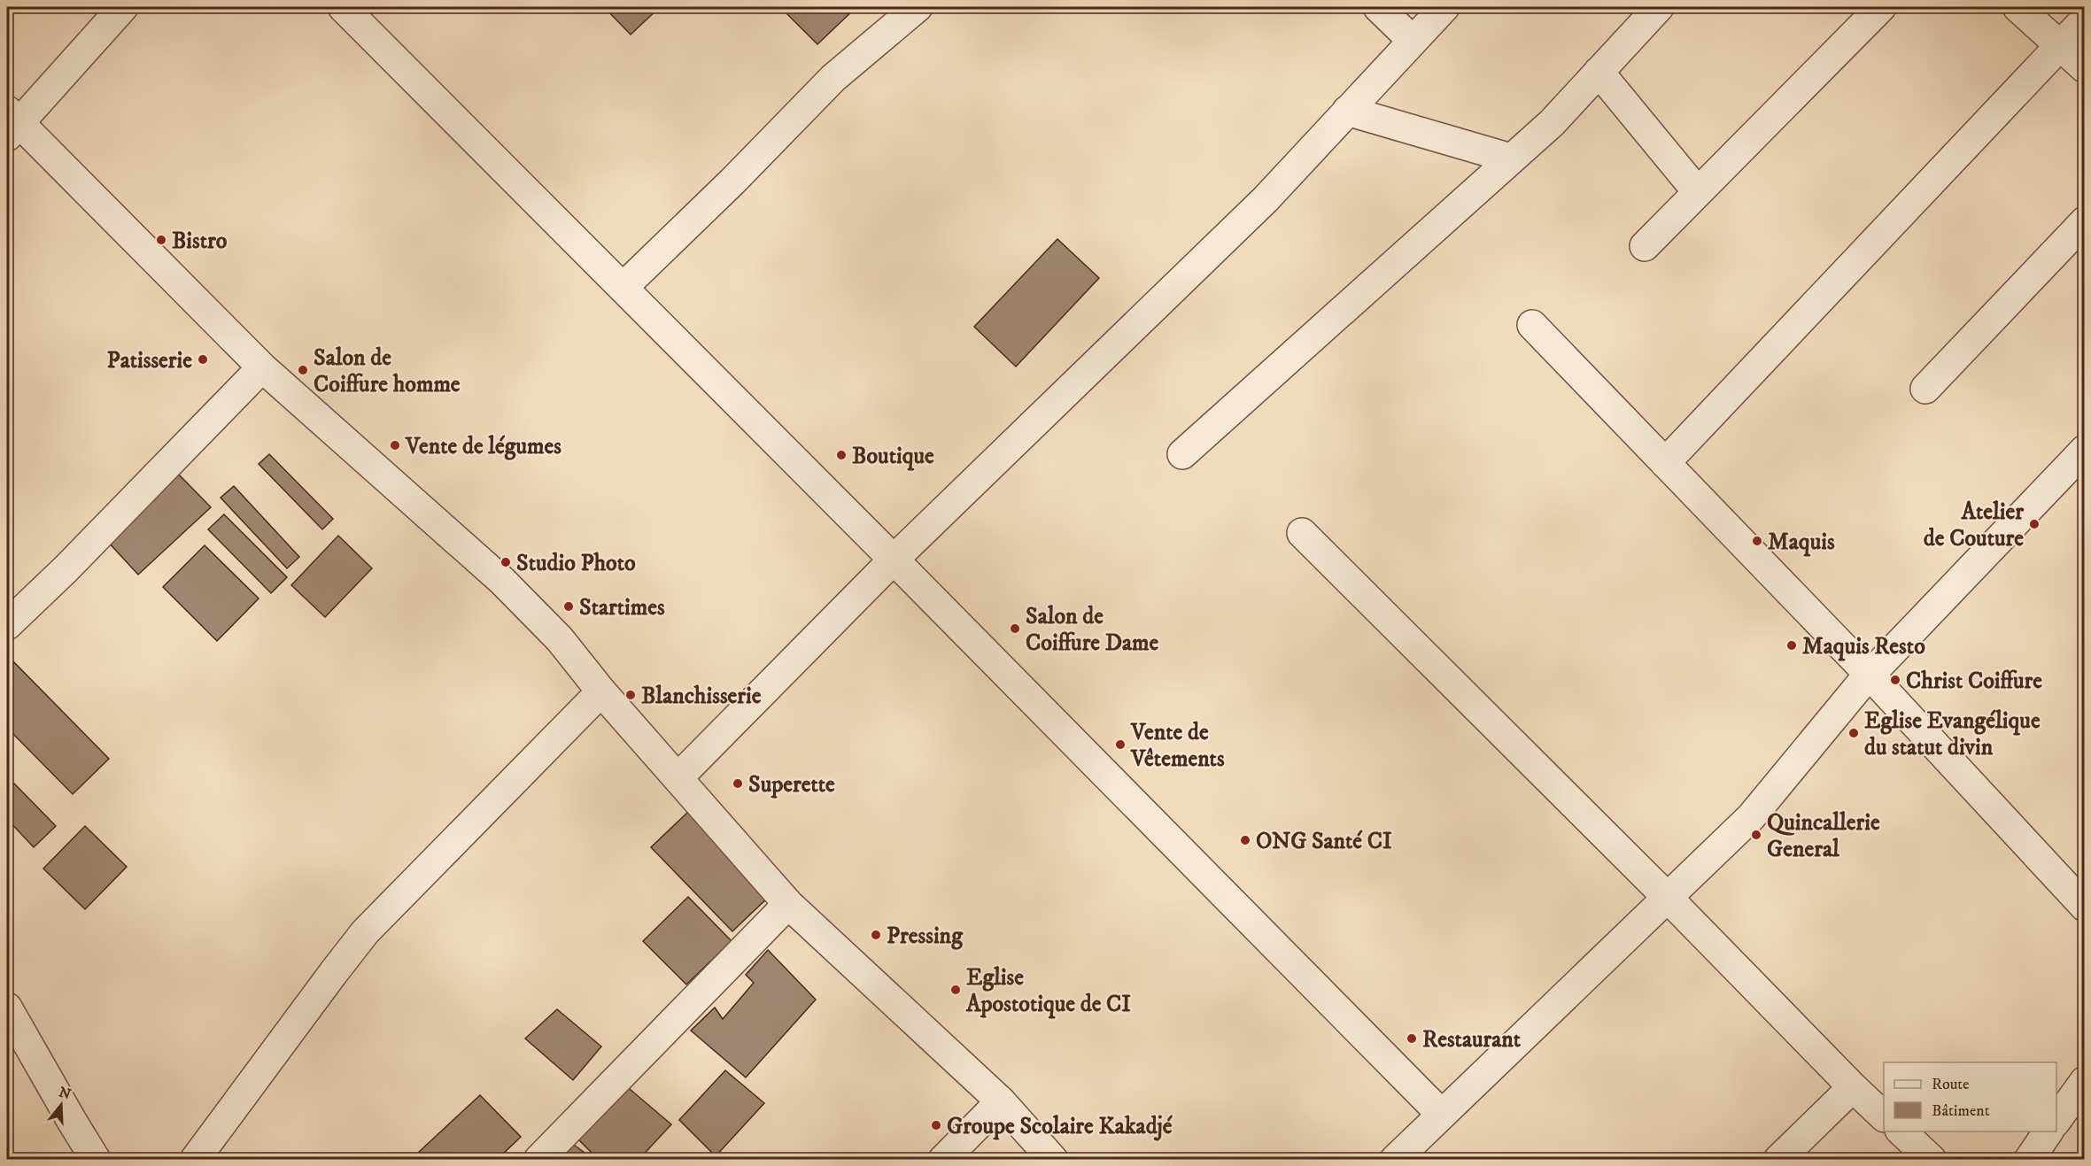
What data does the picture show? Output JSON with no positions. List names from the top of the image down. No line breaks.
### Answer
{"places":["Bistro","Patisserie","Salon de Coiffure homme","Vente de légumes","Boutique","Atelier de Couture","Maquis","Studio Photo","Startimes","Salon de Coiffure Dame","Maquis Resto","Christ Coiffure","Blanchisserie","Eglise Evangélique du statut divin","Vente de Vêtements","Superette","Quincallerie General","ONG Santé CI","Pressing","Eglise Apostotique de CI","Restaurant","Groupe Scolaire Kakadjé"],"legend":["Route","Bâtiment"],"north":"top"}
